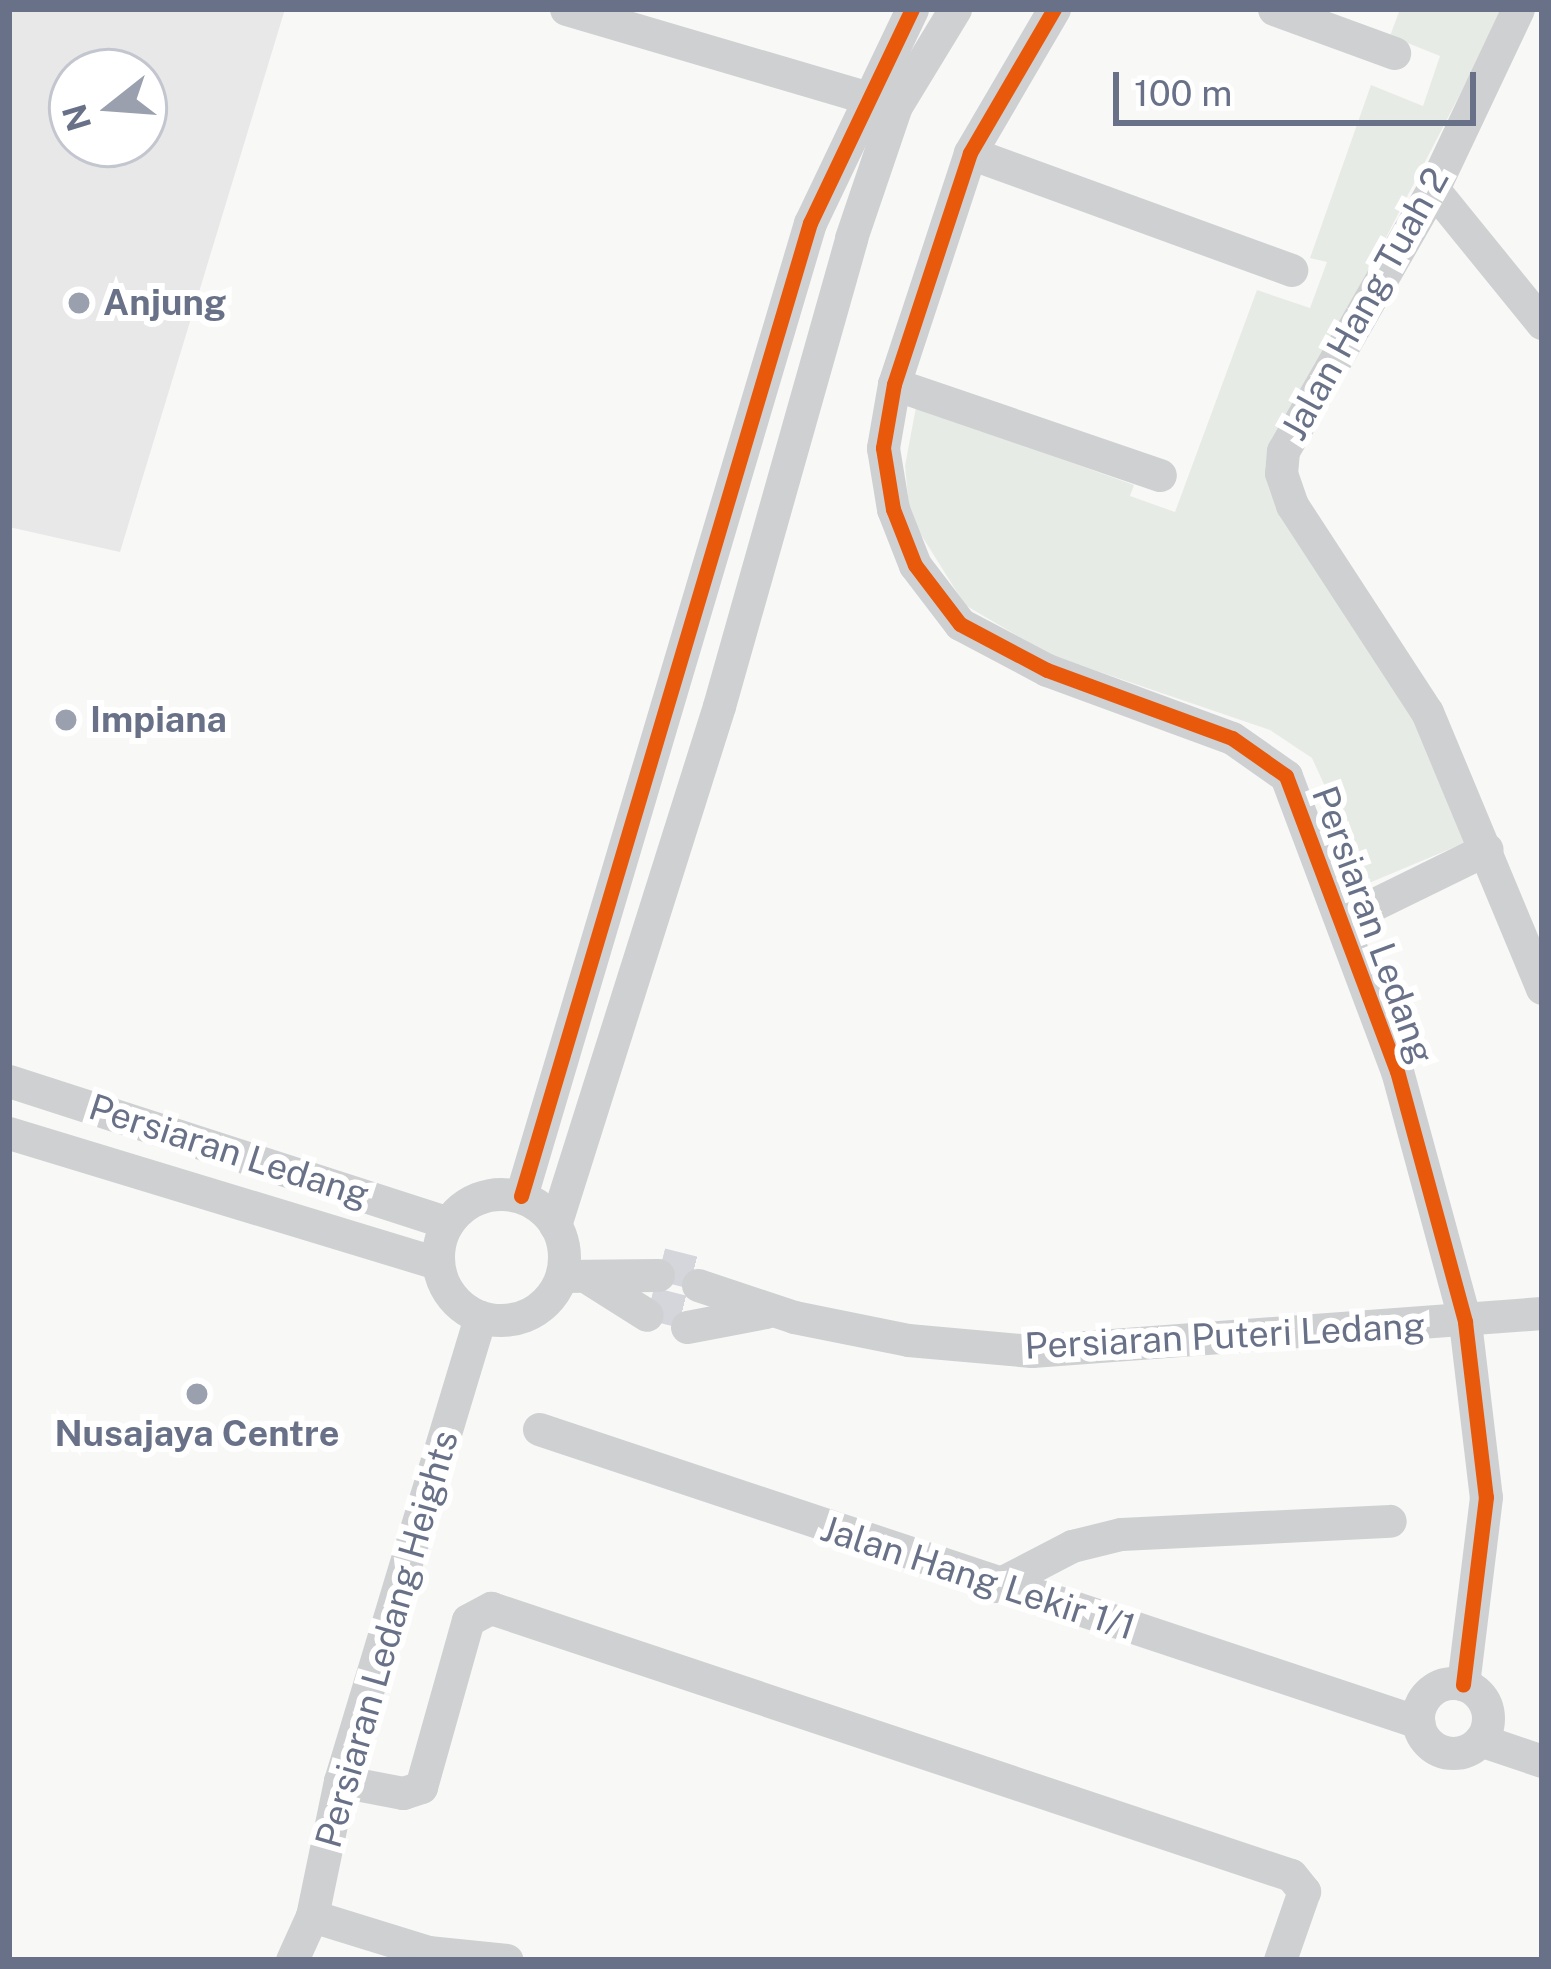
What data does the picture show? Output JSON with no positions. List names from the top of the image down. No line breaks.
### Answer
{"streets":{"street":["Jalan Hang Tuah 2","Persiaran Ledang","Persiaran Puteri Ledang","Jalan Hang Lekir 1/1","Persiaran Ledang Heights"]},"crossings":[["Persiaran Ledang","Persiaran Puteri Ledang"],["Persiaran Ledang","Jalan Hang Lekir 1/1"],["Persiaran Ledang","Persiaran Ledang Heights"]],"places":["Anjung","Impiana","Nusajaya Centre"],"scale_bar":"100 m","north":"left"}
